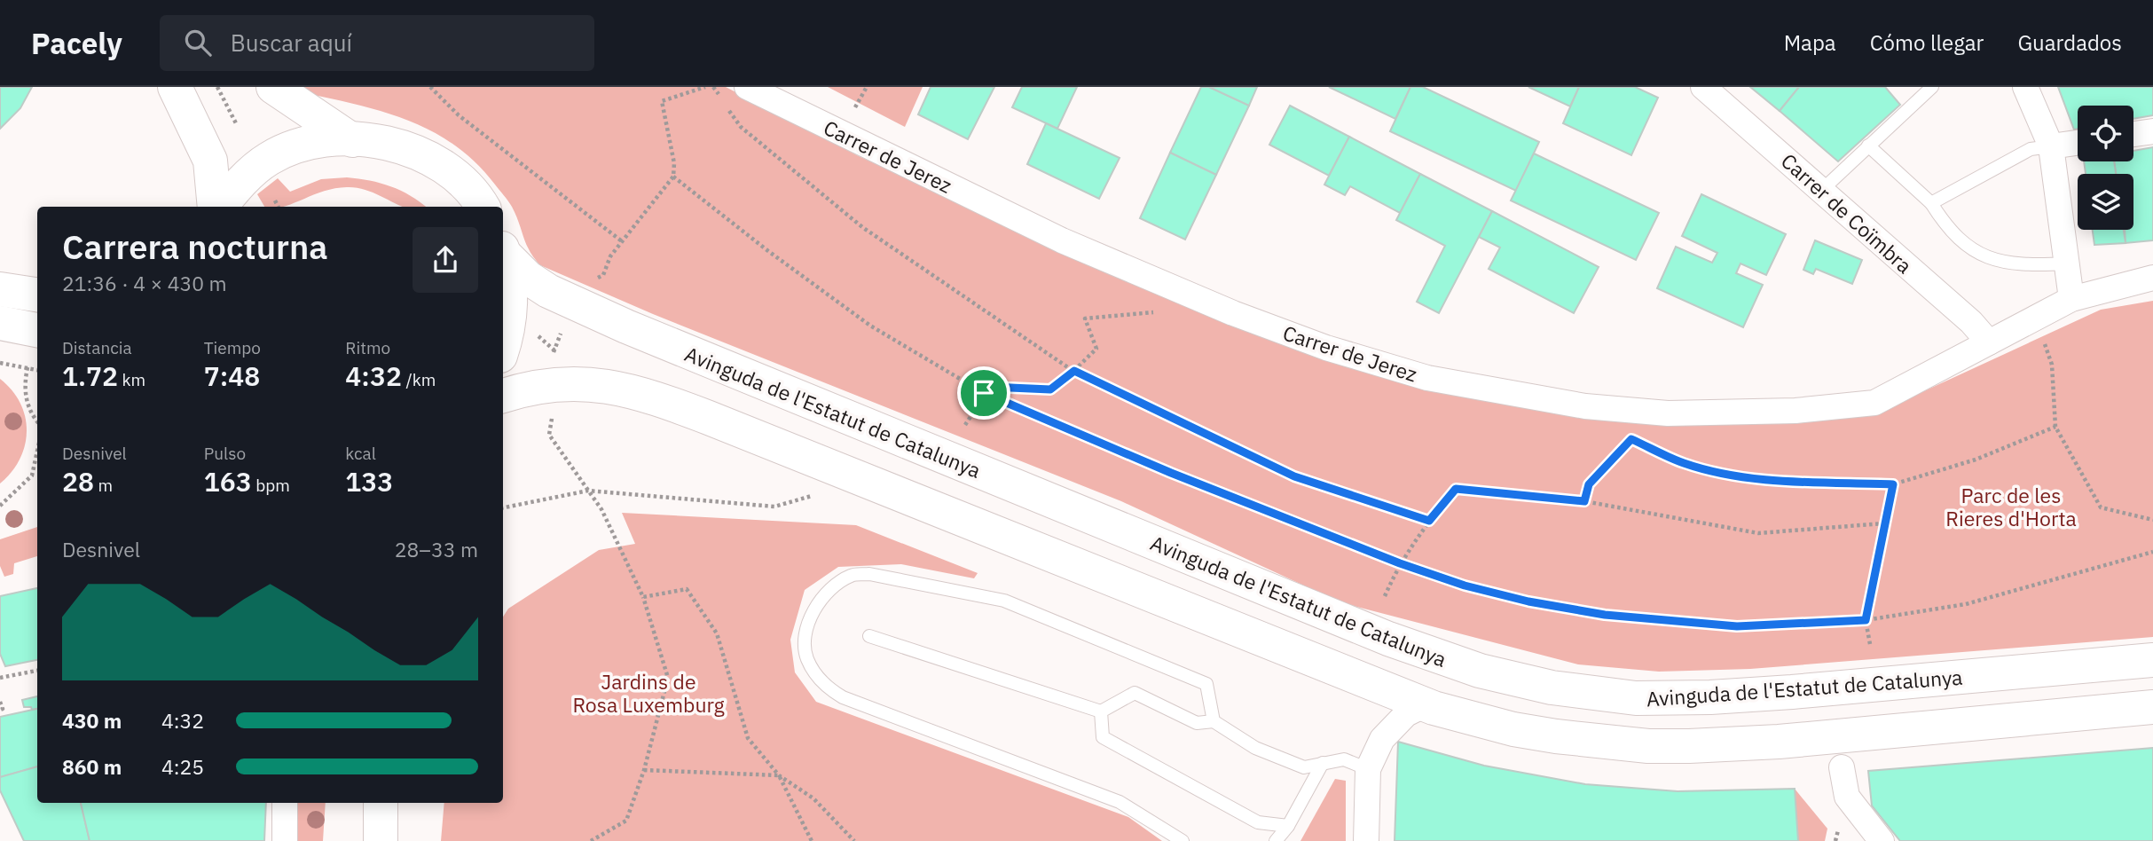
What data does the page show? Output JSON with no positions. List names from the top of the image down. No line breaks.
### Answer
{"streets":{"main road":["Avinguda de l'Estatut de Catalunya"],"street":["Carrer de Jerez","Carrer de Coïmbra"]},"crossings":[["Carrer de Jerez","Carrer de Coïmbra"]],"parks":["Parc de les Rieres d'Horta","Jardins de Rosa Luxemburg"],"page":{"header":"Pacely","search":"Buscar aquí","nav":["Mapa","Cómo llegar","Guardados"],"heading":["Carrera nocturna","21:36 · 4 × 430 m"],"stats":[["Distancia","1.72 km"],["Tiempo","7:48"],["Ritmo","4:32 /km"],["Desnivel","28 m"],["Pulso","163 bpm"],["kcal","133"]],"chart":["Desnivel","28–33 m"],"list":[{"name":"430 m","note":"4:32"},{"name":"860 m","note":"4:25"}]}}
